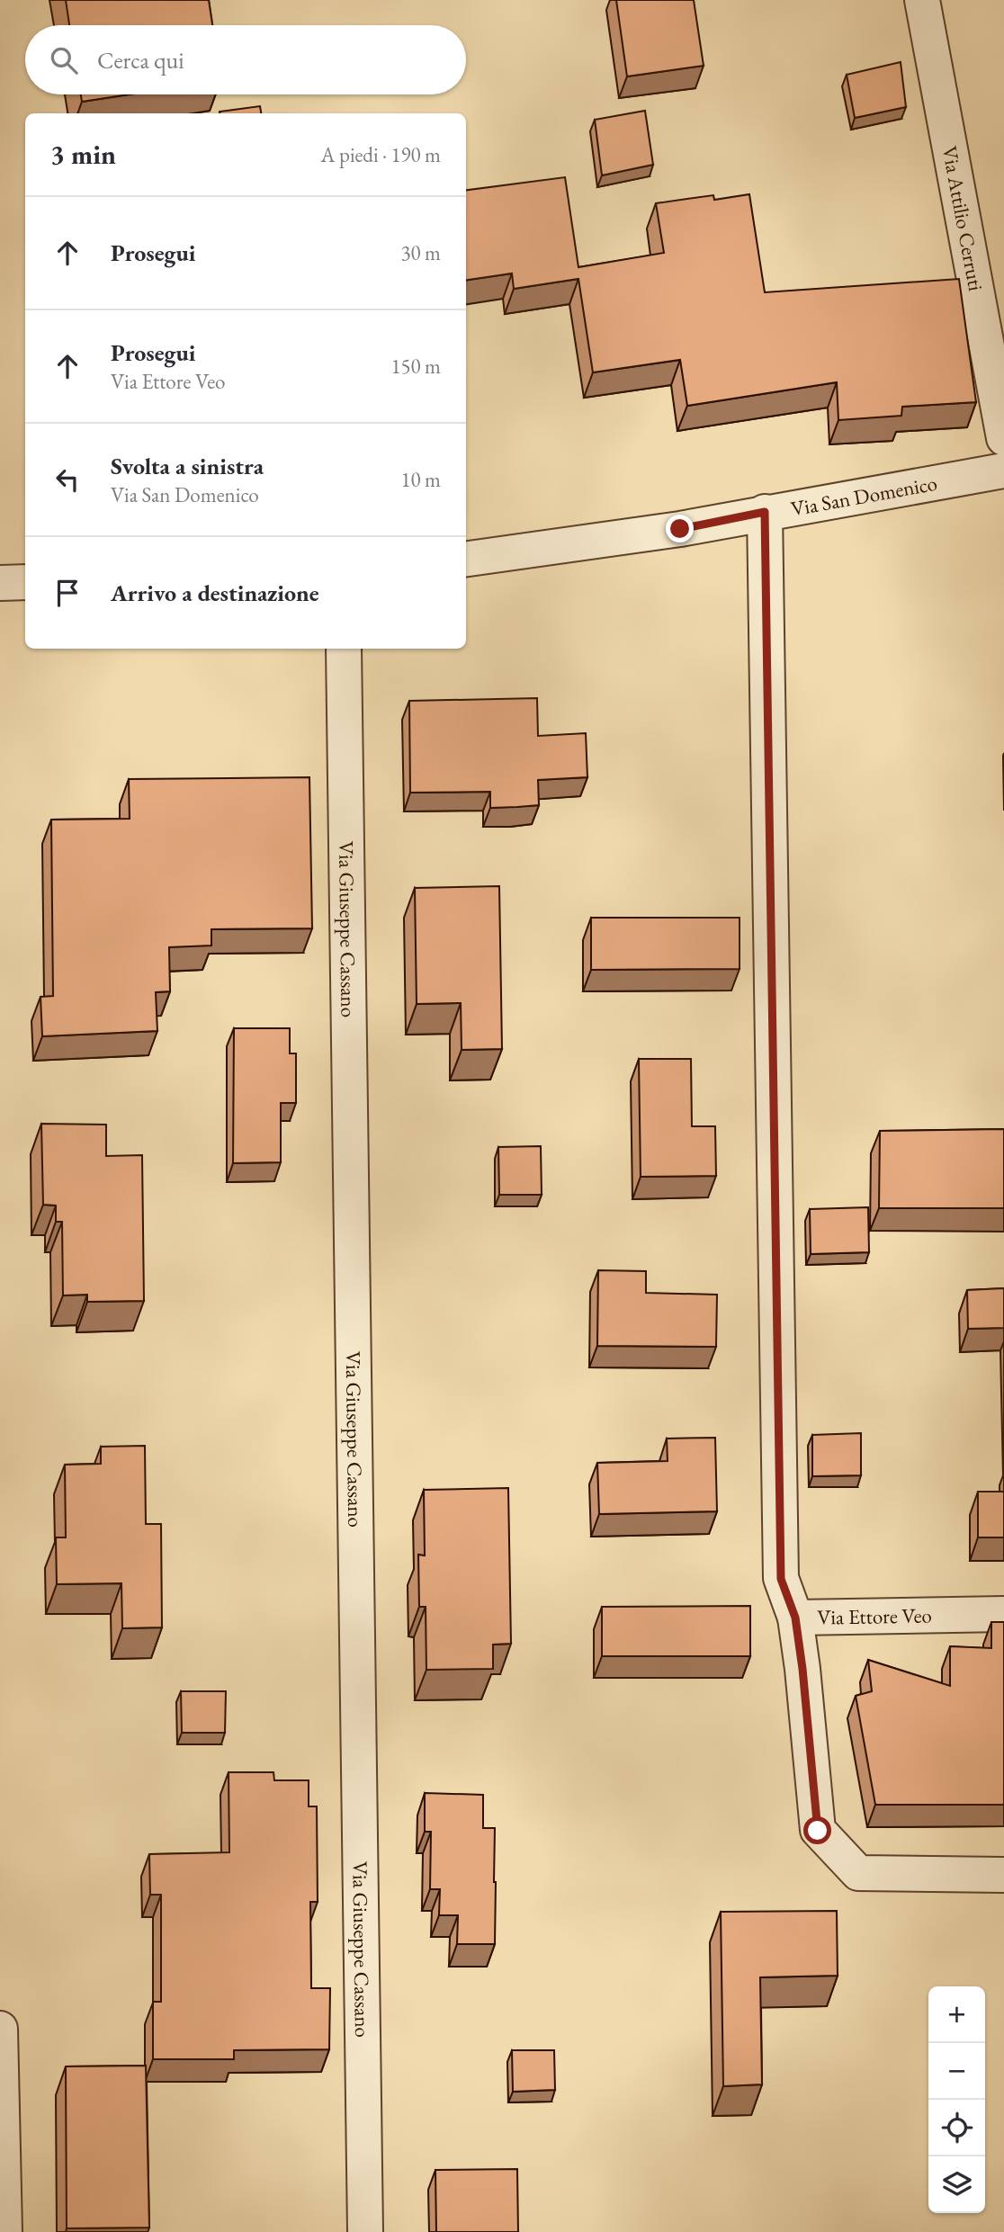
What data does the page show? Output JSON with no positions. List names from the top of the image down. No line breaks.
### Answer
{"streets":{"street":["Via Attilio Cerruti","Via San Domenico","Via Giuseppe Cassano","Via Ettore Veo"]},"crossings":[["Via San Domenico","Via Ettore Veo"]],"page":{"search":"Cerca qui","heading":["3 min","A piedi · 190 m"],"list":[["Prosegui","30 m"],["Prosegui","Via Ettore Veo","150 m"],["Svolta a sinistra","Via San Domenico","10 m"],"Arrivo a destinazione"],"map_buttons":["+","−"]}}
